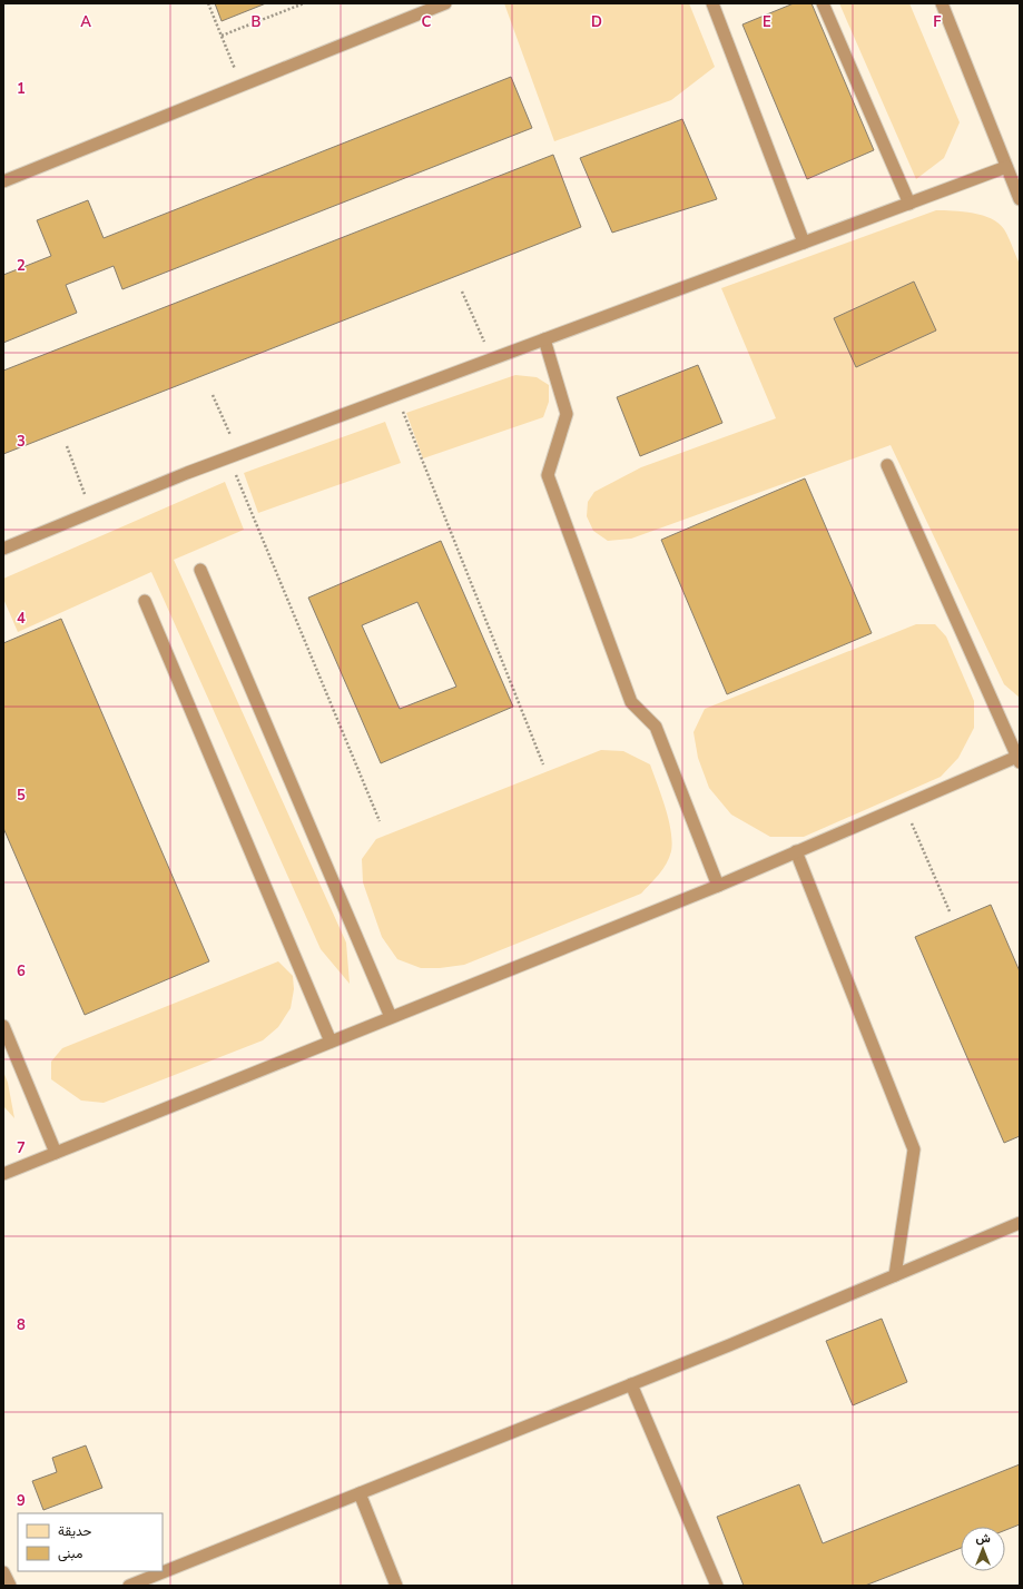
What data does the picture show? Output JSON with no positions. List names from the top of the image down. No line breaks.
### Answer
{"legend":["حديقة","مبنى"],"north":"top","grid":{"columns":["A","B","C","D","E","F"],"rows":["1","2","3","4","5","6","7","8","9"]}}
